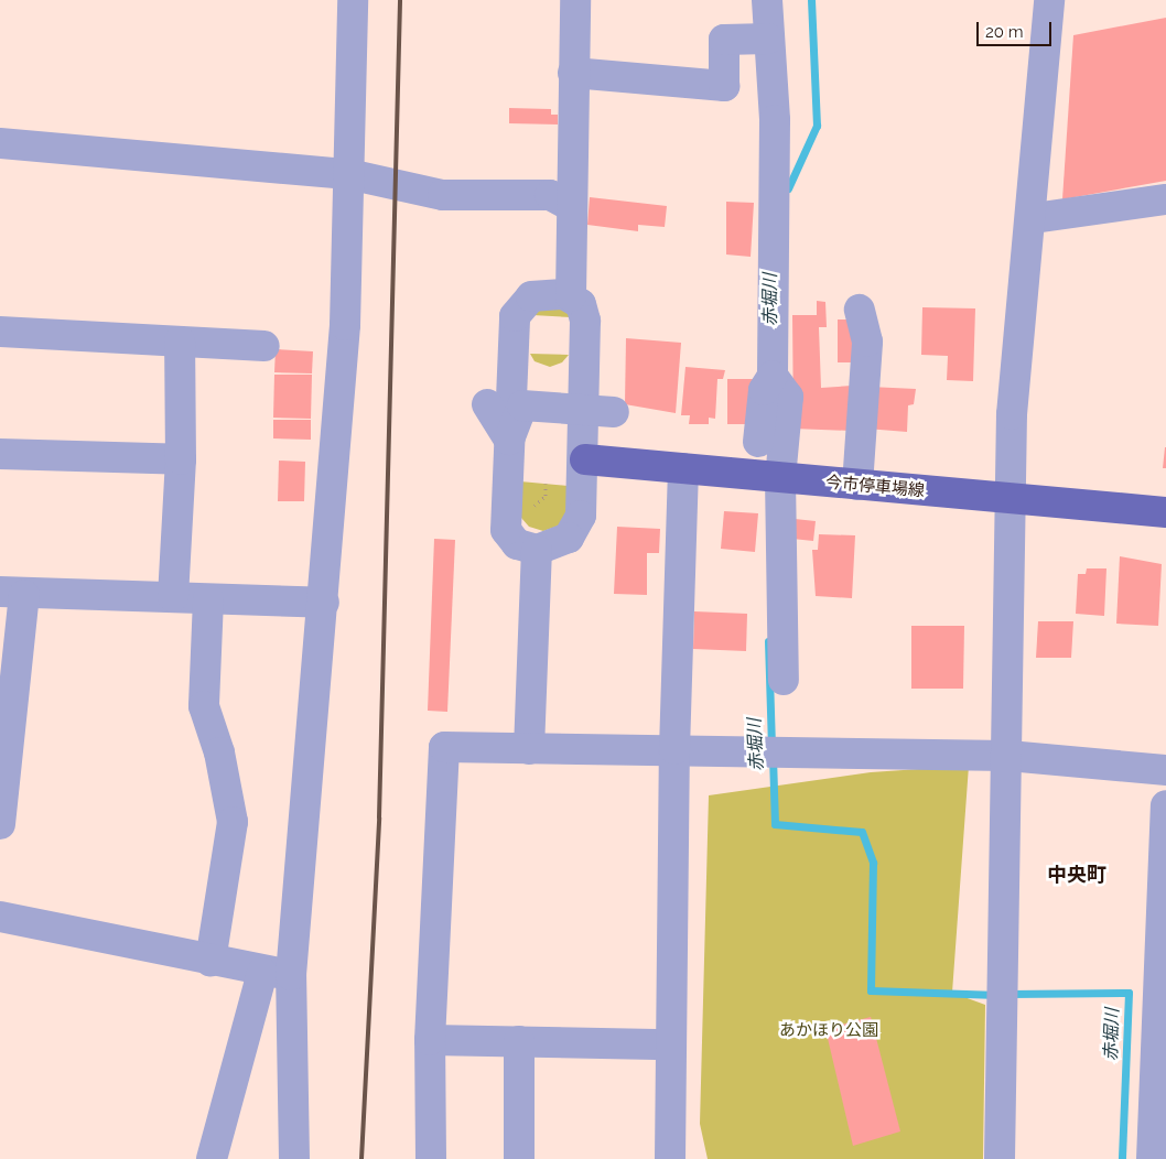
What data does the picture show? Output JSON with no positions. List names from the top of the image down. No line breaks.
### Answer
{"streets":{"main road":["今市停車場線"]},"districts":["中央町"],"water":["赤堀川"],"parks":["あかほり公園"],"scale_bar":"20 m"}
